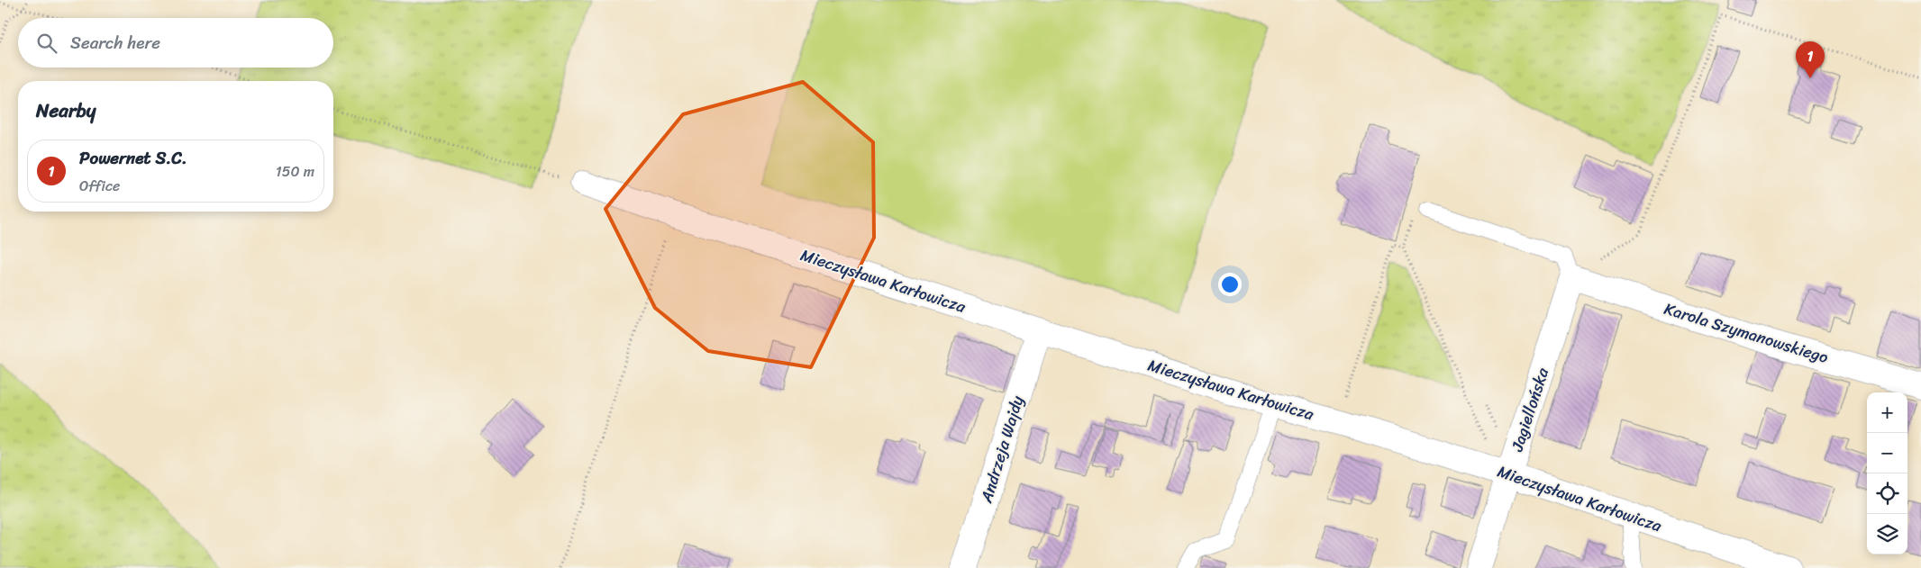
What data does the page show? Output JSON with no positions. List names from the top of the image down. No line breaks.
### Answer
{"streets":{"street":["Mieczysława Karłowicza","Karola Szymanowskiego","Jagiellońska","Andrzeja Wajdy"]},"crossings":[["Mieczysława Karłowicza","Jagiellońska"],["Mieczysława Karłowicza","Andrzeja Wajdy"],["Karola Szymanowskiego","Jagiellońska"]],"page":{"search":"Search here","pins":"1","heading":"Nearby","list":[{"mark":"1","name":"Powernet S.C.","note":"Office","value":"150 m"}],"map_buttons":["+","−"]}}
